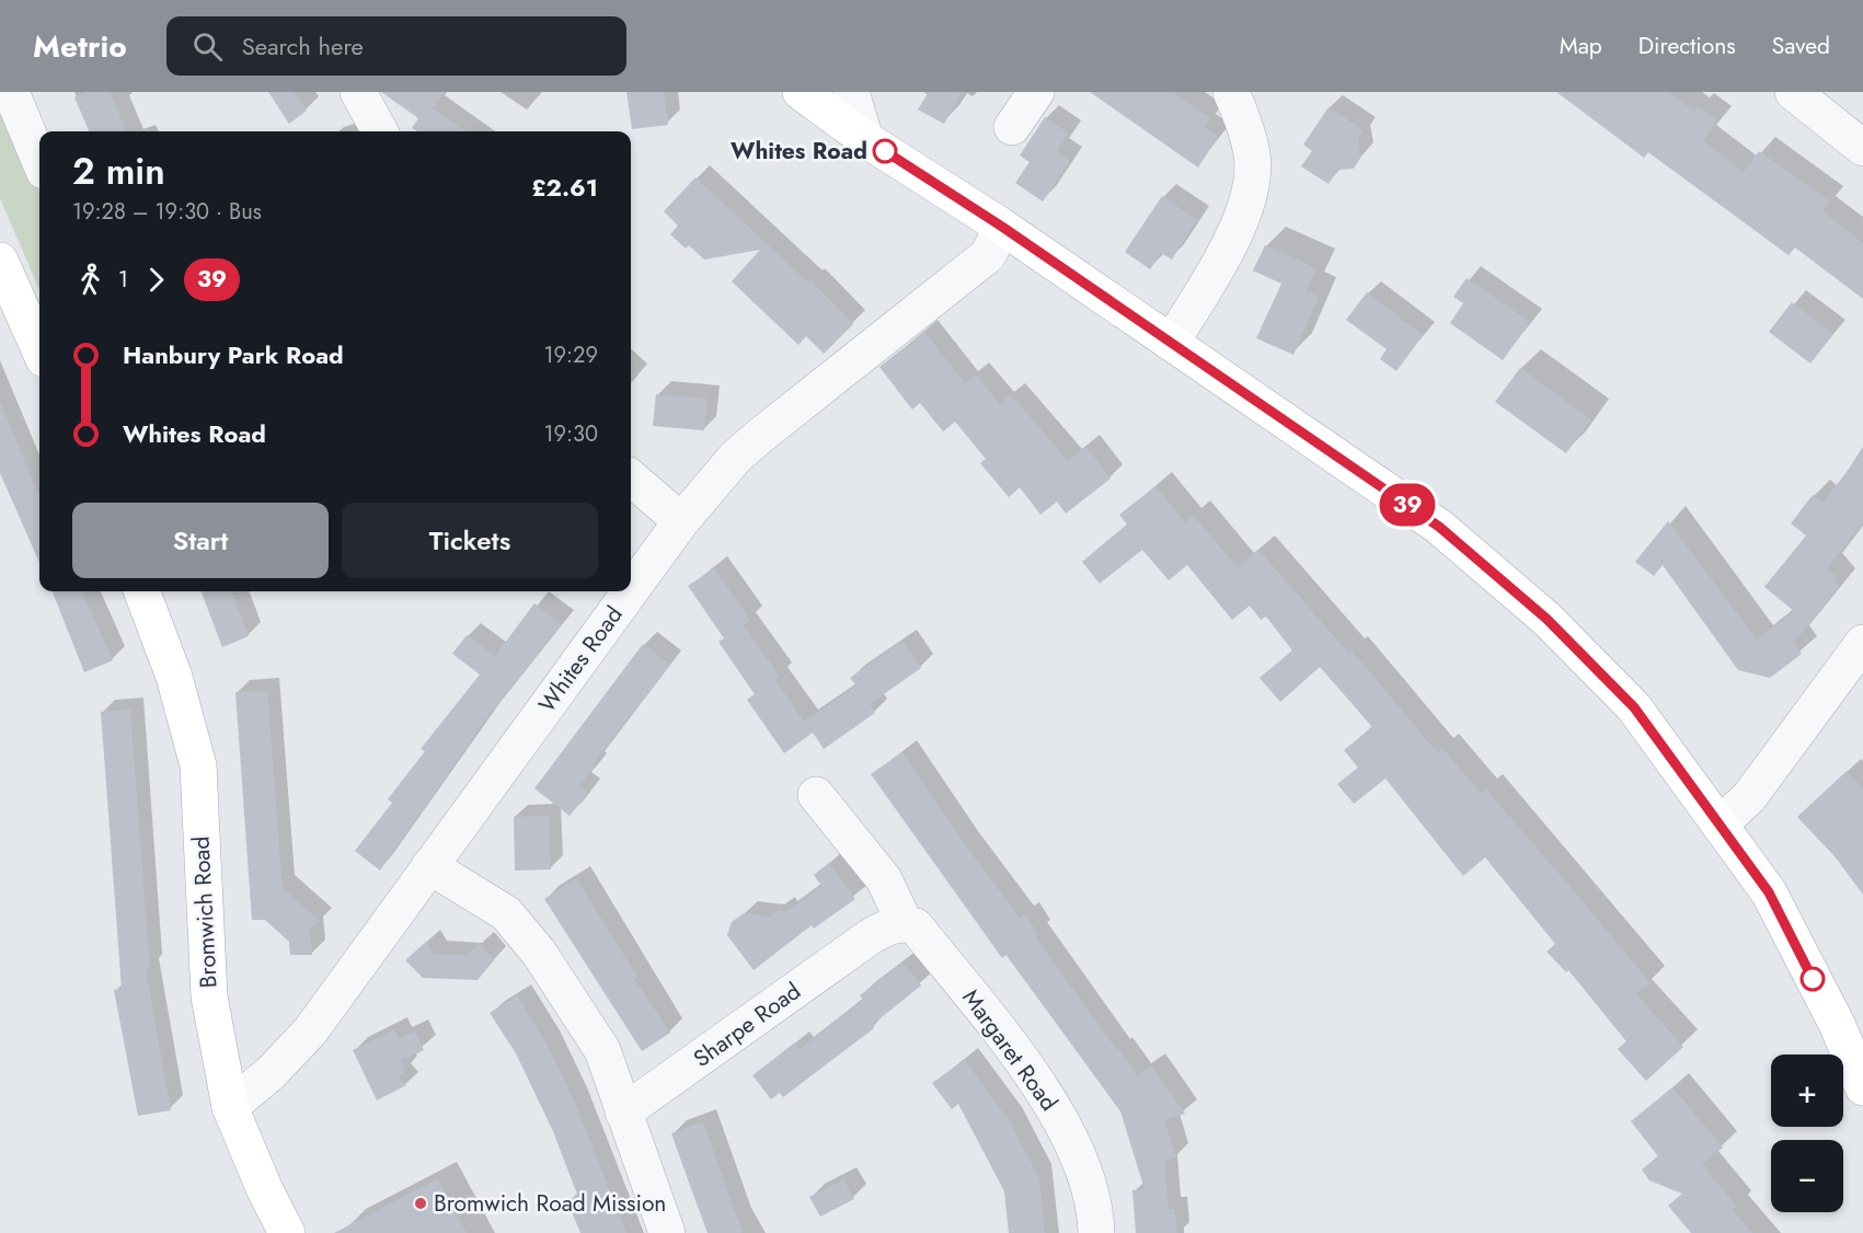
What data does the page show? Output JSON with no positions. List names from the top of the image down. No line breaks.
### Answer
{"streets":{"main road":["Bromwich Road"],"street":["Whites Road","Sharpe Road","Margaret Road"]},"crossings":[["Whites Road","Bromwich Road"],["Sharpe Road","Margaret Road"]],"places":["Whites Road","Bromwich Road Mission"],"lines":["bus line 39"],"page":{"header":"Metrio","search":"Search here","nav":["Map","Directions","Saved"],"on_map":"39","heading":["2 min","19:28 – 19:30 · Bus","£2.61"],"legs":["1","39"],"list":[{"name":"Hanbury Park Road","value":"19:29"},{"name":"Whites Road","value":"19:30"}],"buttons":["Start","Tickets"],"map_buttons":["+","−"]}}
